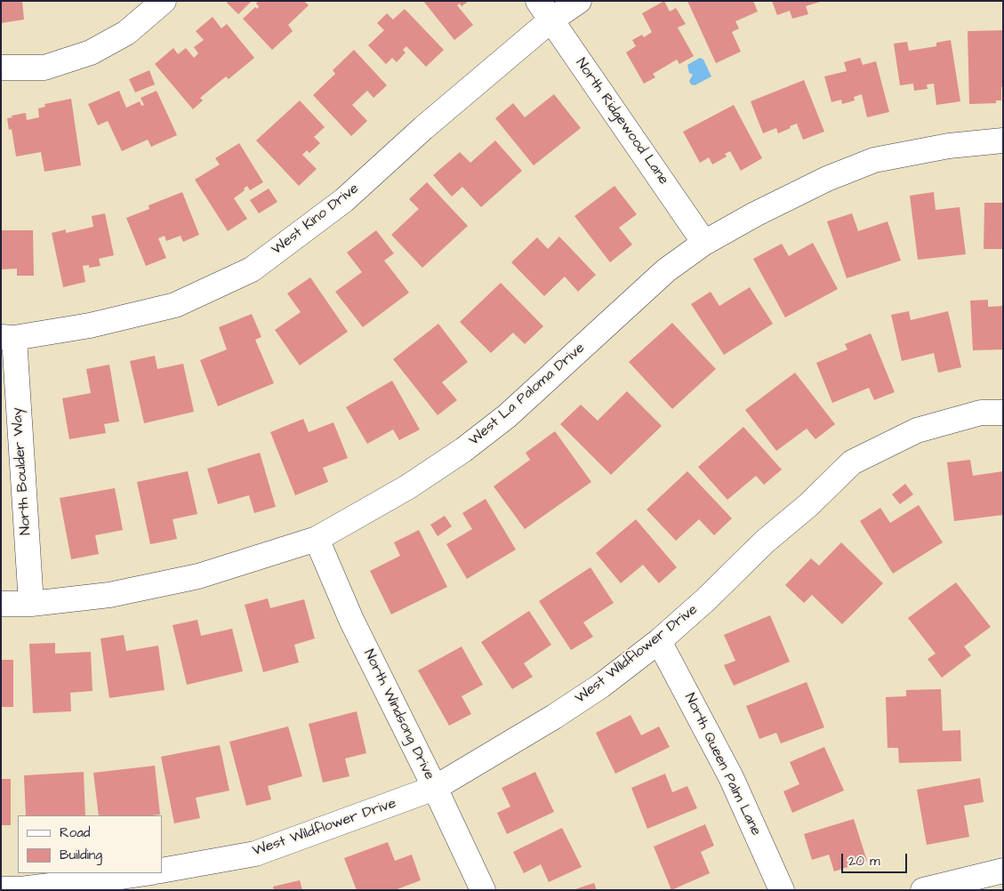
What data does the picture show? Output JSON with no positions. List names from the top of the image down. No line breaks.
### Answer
{"streets":{"street":["North Ridgewood Lane","West Kino Drive","West La Paloma Drive","North Boulder Way","West Wildflower Drive","North Windsong Drive","North Queen Palm Lane"]},"crossings":[["North Ridgewood Lane","West Kino Drive"],["North Ridgewood Lane","West La Paloma Drive"],["West Kino Drive","North Boulder Way"],["West La Paloma Drive","North Boulder Way"],["West La Paloma Drive","North Windsong Drive"],["West Wildflower Drive","North Windsong Drive"],["West Wildflower Drive","North Queen Palm Lane"]],"legend":["Road","Building"],"scale_bar":"20 m"}
